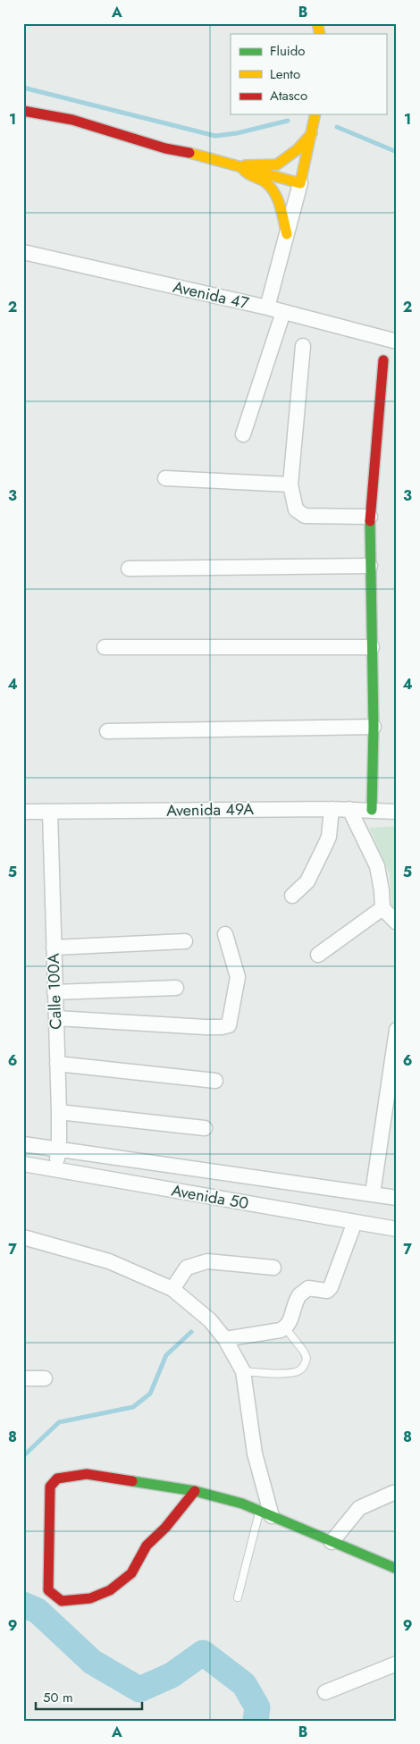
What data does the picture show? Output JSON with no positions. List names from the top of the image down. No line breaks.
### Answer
{"streets":{"street":["Avenida 47","Avenida 49A","Calle 100A","Avenida 50"]},"crossings":[["Avenida 49A","Calle 100A"],["Calle 100A","Avenida 50"]],"legend":["Fluido","Lento","Atasco"],"scale_bar":"50 m","grid":{"columns":["A","B"],"rows":["1","2","3","4","5","6","7","8","9"]}}
